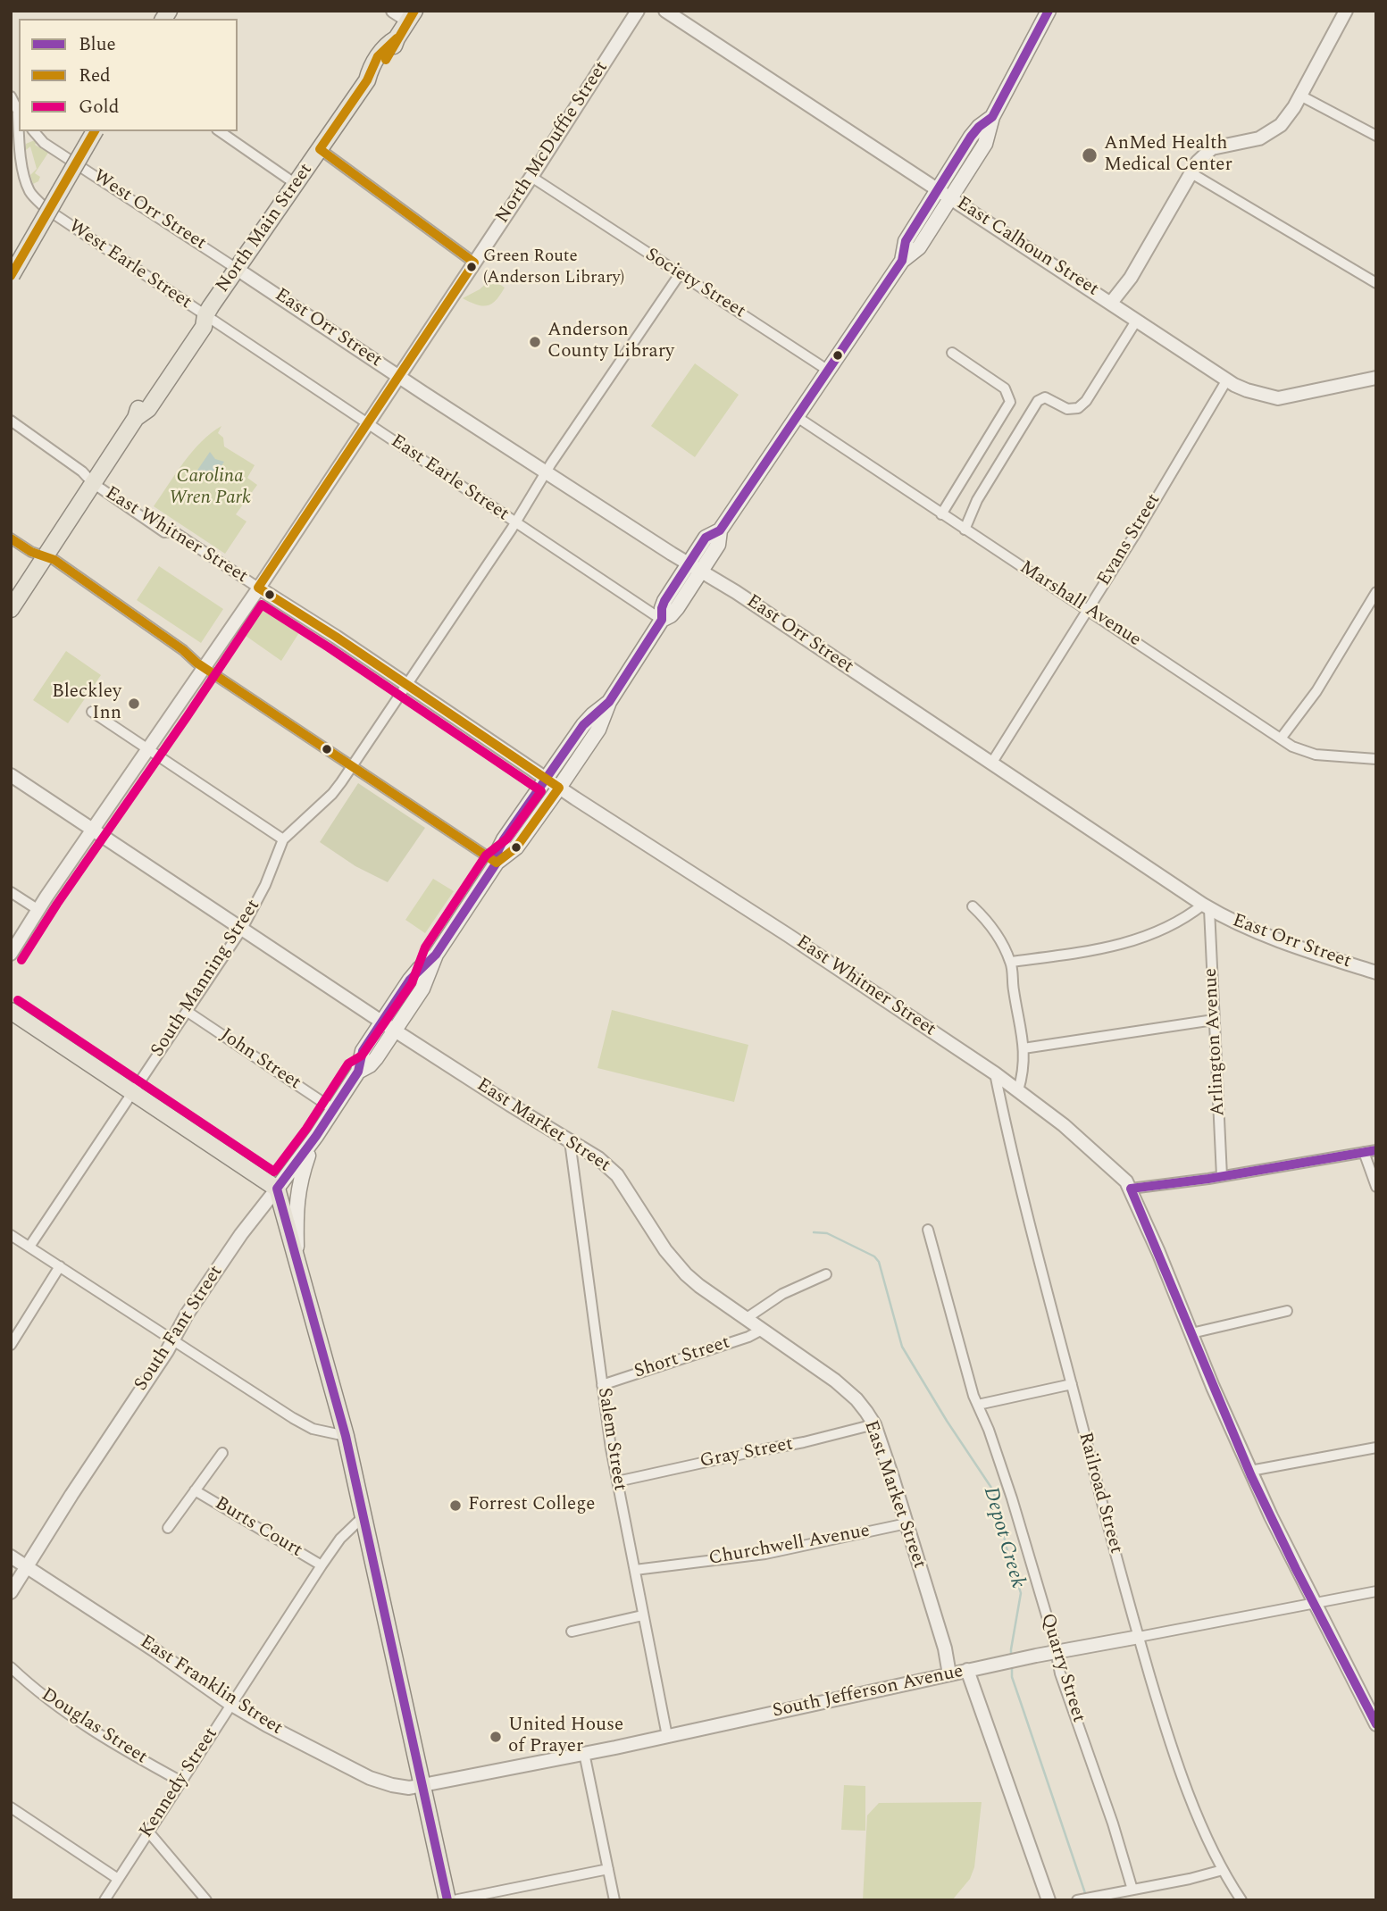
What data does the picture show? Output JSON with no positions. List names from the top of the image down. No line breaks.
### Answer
{"streets":{"main road":["North Main Street","South Fant Street"],"street":["North McDuffie Street","West Orr Street","East Calhoun Street","West Earle Street","Society Street","East Orr Street","East Earle Street","East Whitner Street","Evans Street","Marshall Avenue","South Manning Street","Arlington Avenue","John Street","East Market Street","Short Street","Salem Street","Gray Street","Railroad Street","Burts Court","Churchwell Avenue","Quarry Street","East Franklin Street","South Jefferson Avenue","Douglas Street","Kennedy Street"]},"crossings":[["North McDuffie Street","Society Street"],["North McDuffie Street","East Orr Street"],["North McDuffie Street","East Earle Street"],["North McDuffie Street","East Whitner Street"],["North McDuffie Street","East Market Street"],["West Orr Street","North Main Street"],["West Orr Street","East Orr Street"],["North Main Street","West Earle Street"],["North Main Street","East Orr Street"],["North Main Street","East Earle Street"],["North Main Street","East Whitner Street"],["East Calhoun Street","Evans Street"],["West Earle Street","East Earle Street"],["Society Street","South Manning Street"],["East Orr Street","Evans Street"],["East Orr Street","South Manning Street"],["East Orr Street","Arlington Avenue"],["East Earle Street","South Manning Street"],["East Whitner Street","South Manning Street"],["East Whitner Street","South Fant Street"],["East Whitner Street","Railroad Street"],["East Whitner Street","South Jefferson Avenue"],["Evans Street","Marshall Avenue"],["South Manning Street","John Street"],["South Manning Street","East Market Street"],["John Street","South Fant Street"],["East Market Street","South Fant Street"],["East Market Street","Short Street"],["East Market Street","Salem Street"],["East Market Street","Gray Street"],["East Market Street","Churchwell Avenue"],["East Market Street","South Jefferson Avenue"],["South Fant Street","East Franklin Street"],["Short Street","Salem Street"],["Salem Street","Gray Street"],["Salem Street","Churchwell Avenue"],["Salem Street","South Jefferson Avenue"],["Railroad Street","South Jefferson Avenue"],["Burts Court","Kennedy Street"],["Quarry Street","South Jefferson Avenue"],["East Franklin Street","South Jefferson Avenue"],["East Franklin Street","Kennedy Street"],["Douglas Street","Kennedy Street"]],"water":["Depot Creek"],"parks":["Carolina Wren Park"],"places":["AnMed Health Medical Center","Green Route (Anderson Library)","Anderson County Library","Bleckley Inn","Forrest College","United House of Prayer"],"lines":["transit line Blue","transit line Red","transit line Gold"],"legend":["Blue","Red","Gold"]}
